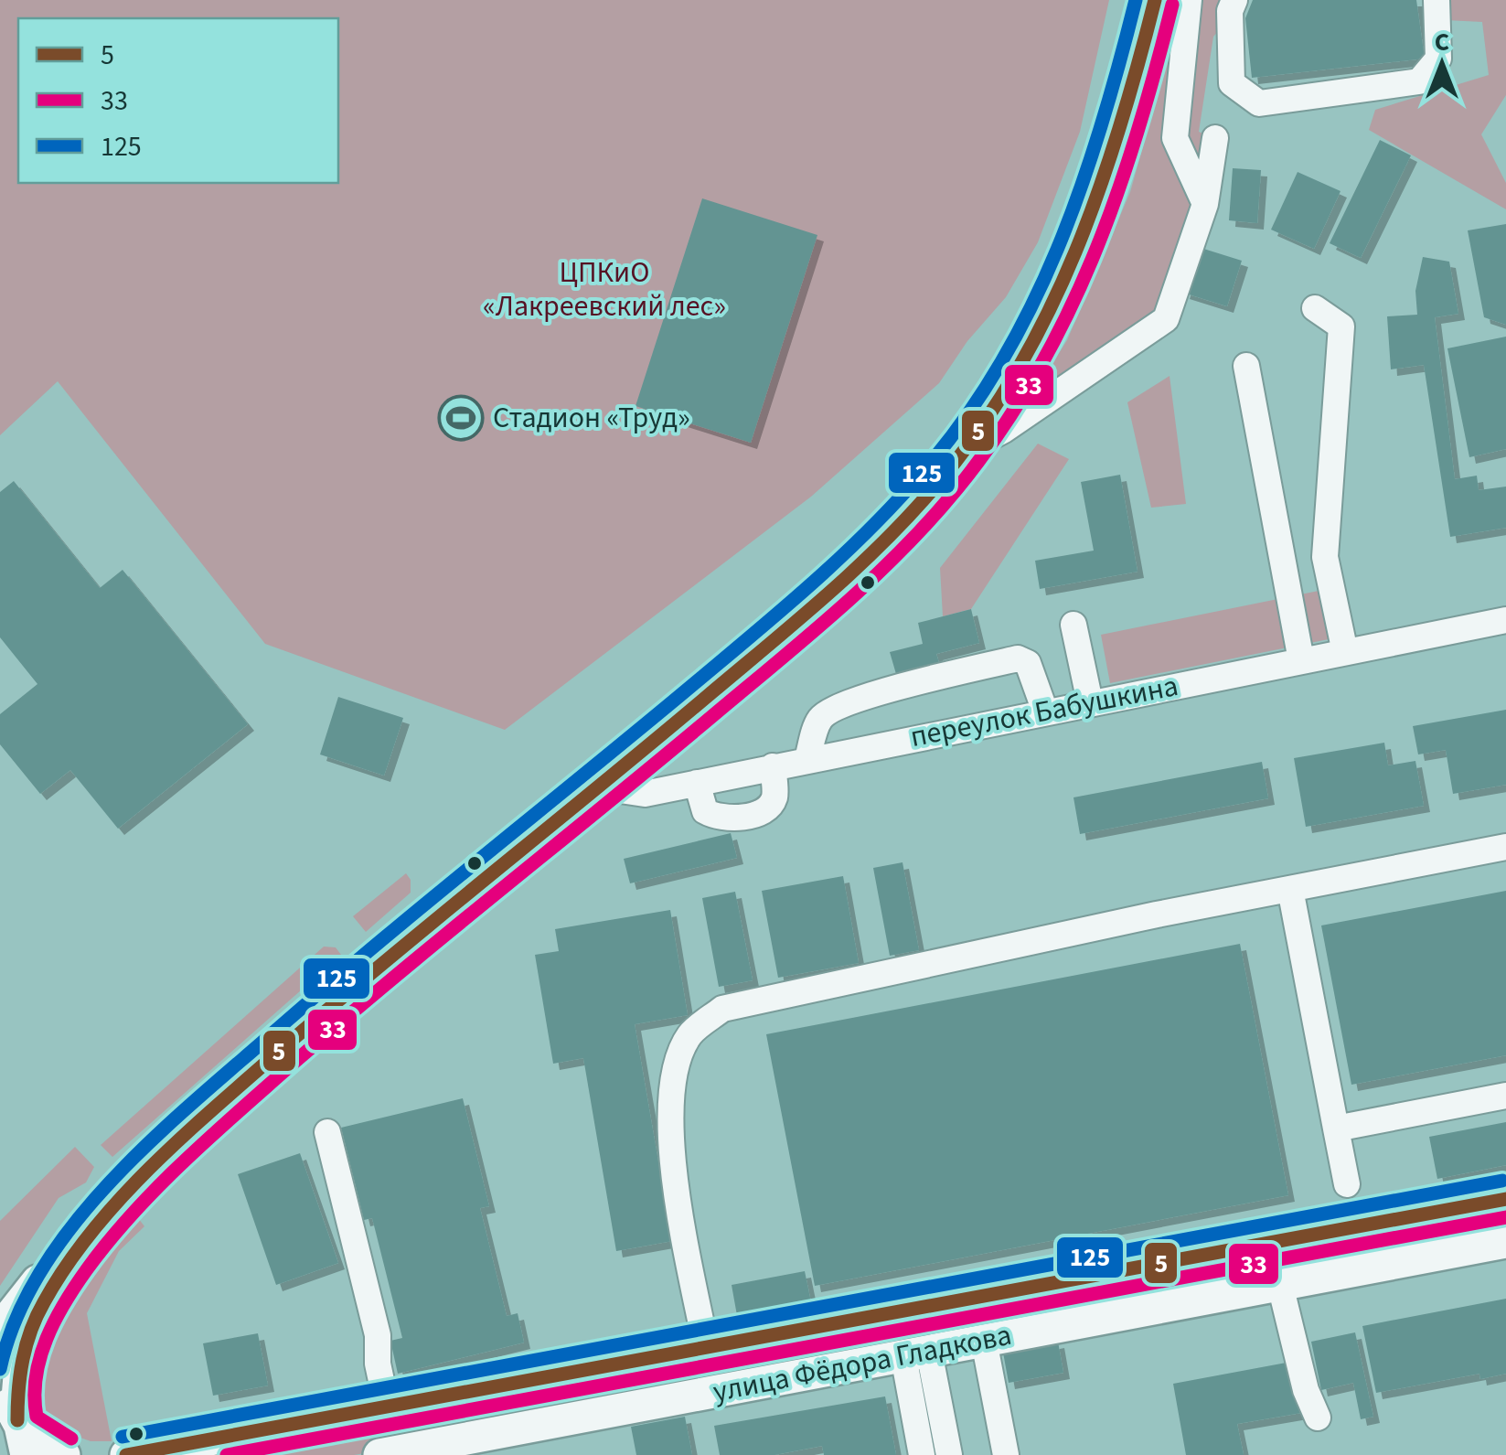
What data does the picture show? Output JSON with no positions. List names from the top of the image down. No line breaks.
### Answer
{"streets":{"main road":["улица Фёдора Гладкова"],"lane":["переулок Бабушкина"]},"parks":["ЦПКиО «Лакреевский лес»"],"places":{"sports":["Стадион «Труд»"]},"lines":["transit line 5","transit line 125","transit line 33"],"legend":["5","33","125"],"north":"top"}
